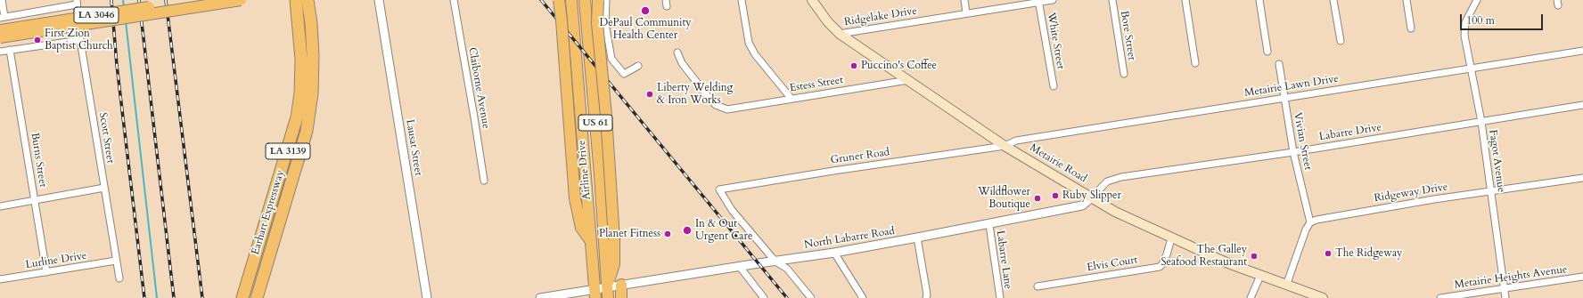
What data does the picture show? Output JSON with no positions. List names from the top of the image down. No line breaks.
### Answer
{"streets":{"highway":["LA 3046","US 61","LA 3139","Airline Drive","Earhart Expressway"],"main road":["Metairie Road"],"street":["Ridgelake Drive","Bore Street","White Street","Estess Street","Metairie Lawn Drive","Claiborne Avenue","Labarre Drive","Scott Street","Vivian Street","Lausat Street","Gruner Road","Burns Street","Fagot Avenue","Ridgeway Drive","North Labarre Road","Labarre Lane","Lurline Drive","Elvis Court","Metairie Heights Avenue"]},"crossings":[["Ridgelake Drive","White Street"],["Ridgelake Drive","Metairie Road"],["Estess Street","Metairie Road"],["Metairie Lawn Drive","Vivian Street"],["Metairie Lawn Drive","Gruner Road"],["Metairie Lawn Drive","Fagot Avenue"],["Metairie Lawn Drive","Metairie Road"],["Labarre Drive","Vivian Street"],["Labarre Drive","Fagot Avenue"],["Labarre Drive","Metairie Road"],["Labarre Drive","North Labarre Road"],["Scott Street","Lurline Drive"],["Vivian Street","Ridgeway Drive"],["Gruner Road","Metairie Road"],["Gruner Road","North Labarre Road"],["Burns Street","Lurline Drive"],["Fagot Avenue","Ridgeway Drive"],["Fagot Avenue","Metairie Heights Avenue"],["Metairie Road","North Labarre Road"],["Metairie Road","Elvis Court"],["Airline Drive","North Labarre Road"],["North Labarre Road","Labarre Lane"]],"places":["DePaul Community Health Center","First Zion Baptist Church","Puccino's Coffee","Liberty Welding & Iron Works","Ruby Slipper","Wildflower Boutique","In & Out Urgent Care","Planet Fitness","The Ridgeway","The Galley Seafood Restaurant"],"scale_bar":"100 m"}
